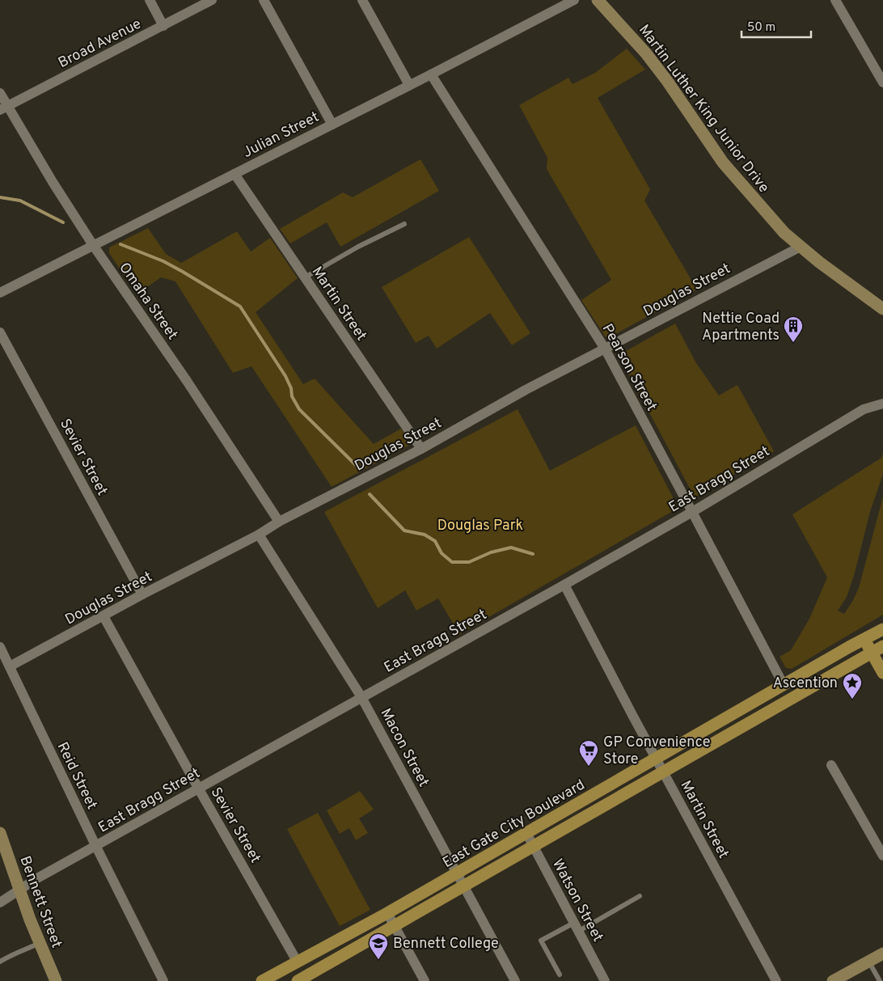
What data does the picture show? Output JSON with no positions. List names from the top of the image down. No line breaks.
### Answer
{"streets":{"main road":["Martin Luther King Junior Drive","East Gate City Boulevard","Bennett Street"],"street":["Broad Avenue","Julian Street","Douglas Street","Omaha Street","Martin Street","Pearson Street","Sevier Street","East Bragg Street","Macon Street","Reid Street","Watson Street"]},"crossings":[["Broad Avenue","Omaha Street"],["Martin Luther King Junior Drive","Douglas Street"],["Julian Street","Omaha Street"],["Julian Street","Martin Street"],["Julian Street","Pearson Street"],["Douglas Street","Omaha Street"],["Douglas Street","Martin Street"],["Douglas Street","Pearson Street"],["Douglas Street","Sevier Street"],["Douglas Street","Macon Street"],["Douglas Street","Reid Street"],["Martin Street","East Bragg Street"],["Martin Street","East Gate City Boulevard"],["Pearson Street","East Bragg Street"],["Pearson Street","East Gate City Boulevard"],["Sevier Street","East Bragg Street"],["Sevier Street","East Gate City Boulevard"],["East Bragg Street","Macon Street"],["East Bragg Street","Reid Street"],["East Bragg Street","Bennett Street"],["Macon Street","East Gate City Boulevard"],["East Gate City Boulevard","Watson Street"]],"parks":["Douglas Park"],"places":{"building":["Nettie Coad Apartments"],"place":["Ascention"],"supermarket":["GP Convenience Store"],"school or university":["Bennett College"]},"scale_bar":"50 m"}
